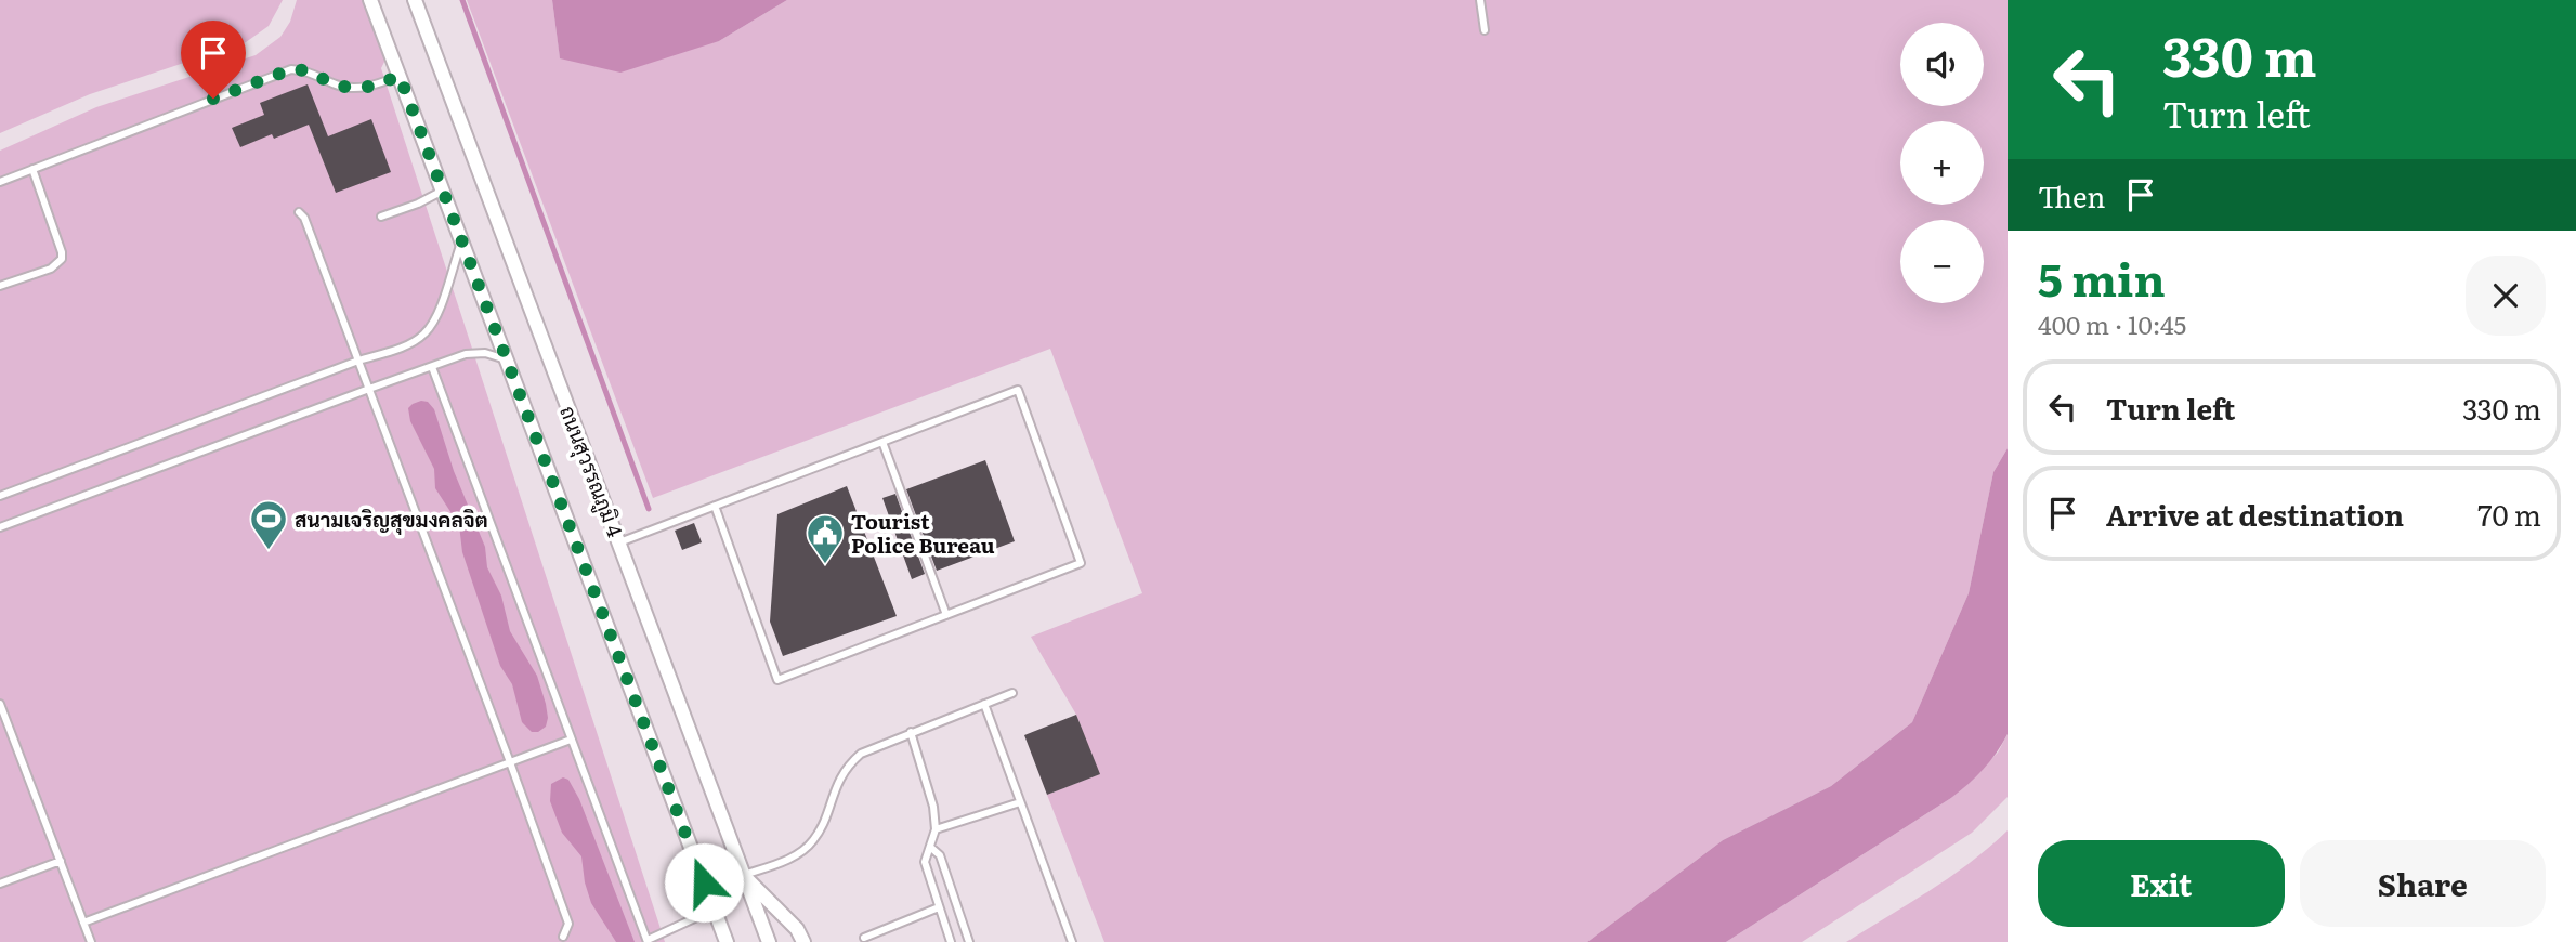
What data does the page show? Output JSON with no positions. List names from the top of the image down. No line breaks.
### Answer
{"streets":{"street":["ถนนสุวรรณภูมิ 4"]},"places":{"sports":["สนามเจริญสุขมงคลจิต"],"public building":["Tourist Police Bureau"]},"page":{"turn":["330 m","Turn left"],"map_buttons":["+","−"],"then":"Then","heading":["5 min","400 m · 10:45"],"list":[{"name":"Turn left","value":"330 m"},{"name":"Arrive at destination","value":"70 m"}],"buttons":["Exit","Share"]}}
